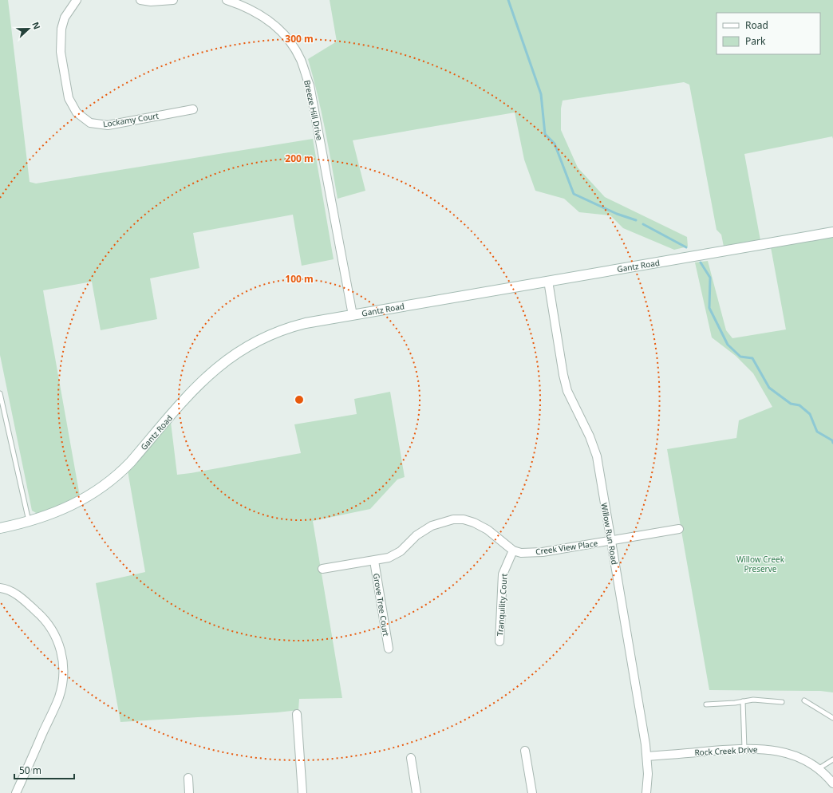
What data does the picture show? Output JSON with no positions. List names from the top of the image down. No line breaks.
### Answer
{"streets":{"main road":["Gantz Road"],"street":["Breeze Hill Drive","Lockamy Court","Willow Run Road","Creek View Place","Grove Tree Court","Tranquility Court","Rock Creek Drive"]},"crossings":[["Breeze Hill Drive","Gantz Road"],["Gantz Road","Willow Run Road"],["Willow Run Road","Creek View Place"],["Willow Run Road","Rock Creek Drive"],["Creek View Place","Tranquility Court"]],"parks":["Willow Creek Preserve"],"legend":["Road","Park"],"scale_bar":"50 m","north":"right","rings":["300 m","200 m","100 m"]}
